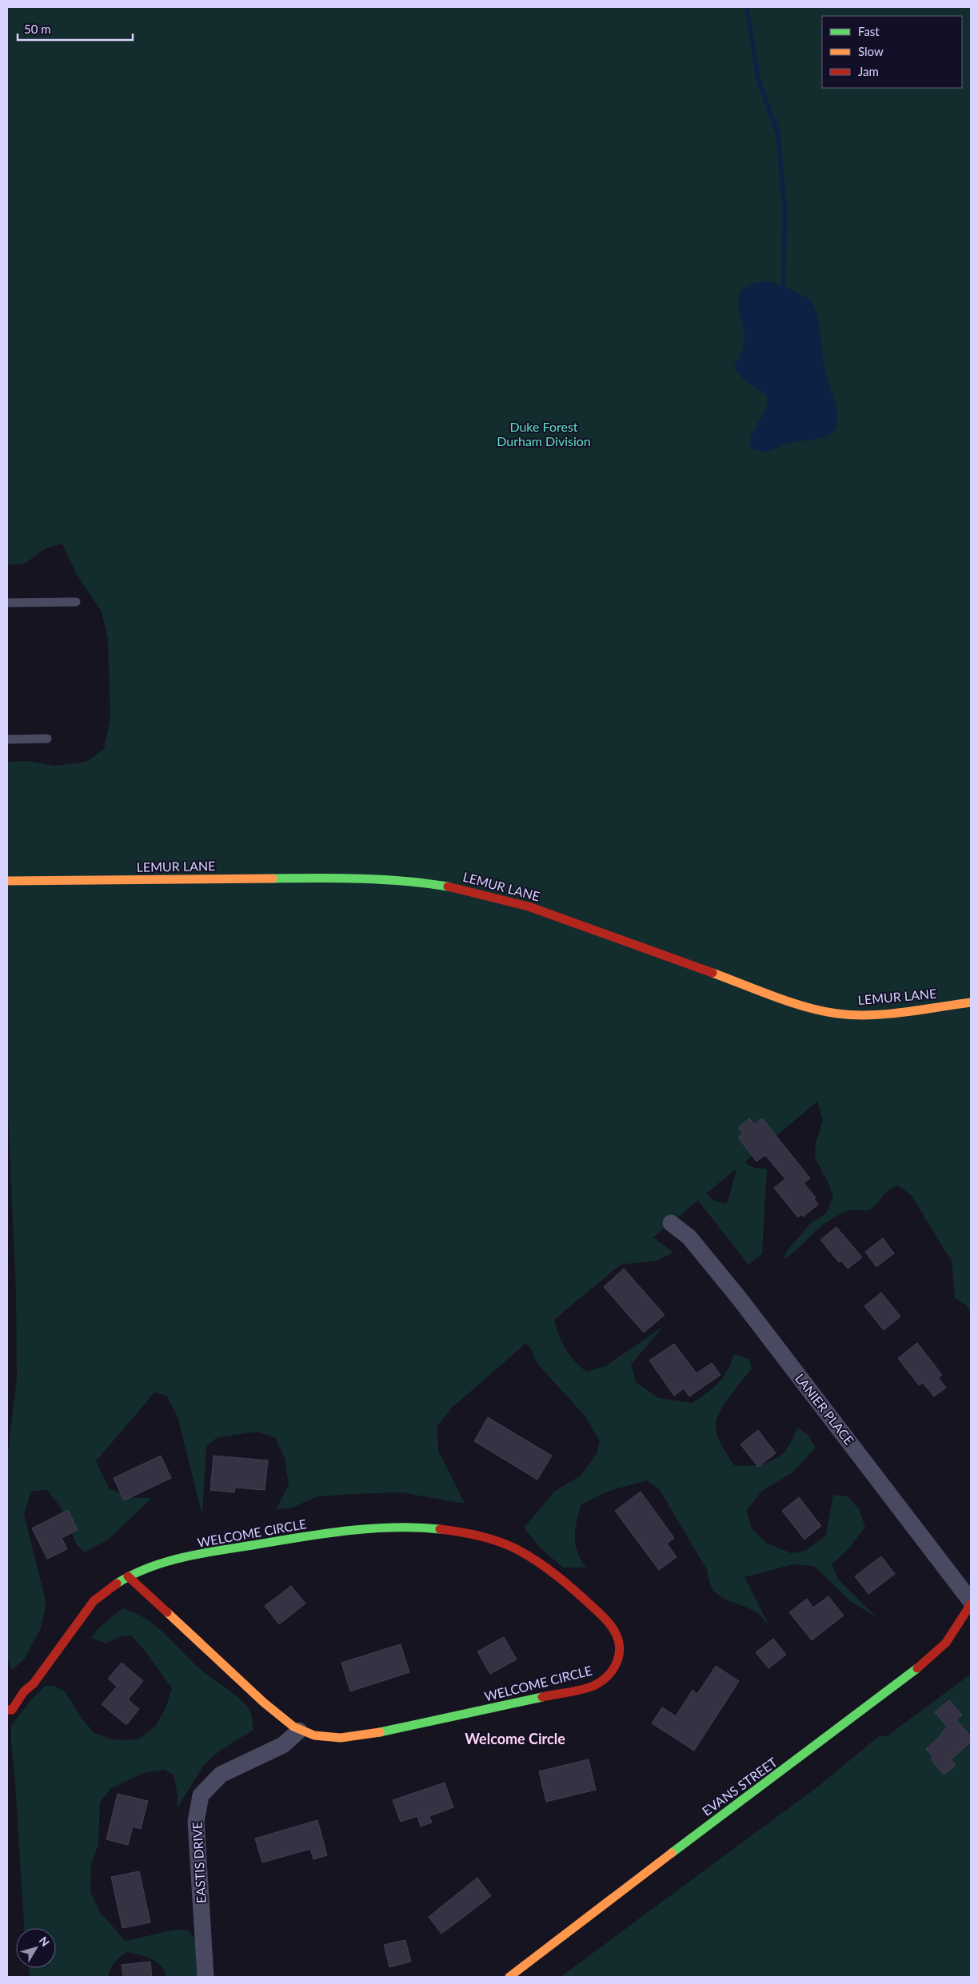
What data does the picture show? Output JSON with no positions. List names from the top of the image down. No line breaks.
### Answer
{"streets":{"street":["LEMUR LANE","LANIER PLACE","WELCOME CIRCLE","EVANS STREET","EASTIS DRIVE"]},"crossings":[["WELCOME CIRCLE","EASTIS DRIVE"]],"districts":["Welcome Circle"],"parks":["Duke Forest Durham Division"],"legend":["Fast","Slow","Jam"],"scale_bar":"50 m","north":"top right"}
